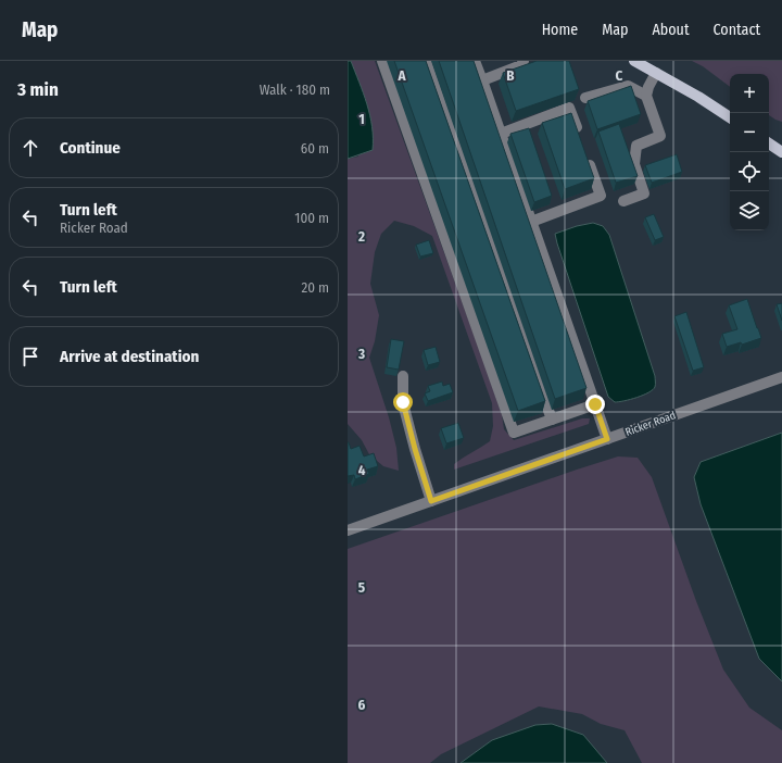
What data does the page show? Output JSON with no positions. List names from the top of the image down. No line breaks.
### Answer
{"streets":{"street":["Ricker Road"]},"page":{"header":"Map","nav":["Home","Map","About","Contact"],"heading":["3 min","Walk · 180 m"],"map_buttons":["+","−"],"list":[["Continue","60 m"],["Turn left","Ricker Road","100 m"],["Turn left","20 m"],"Arrive at destination"]},"grid":{"columns":["A","B","C"],"rows":["1","2","3","4","5","6"]}}
